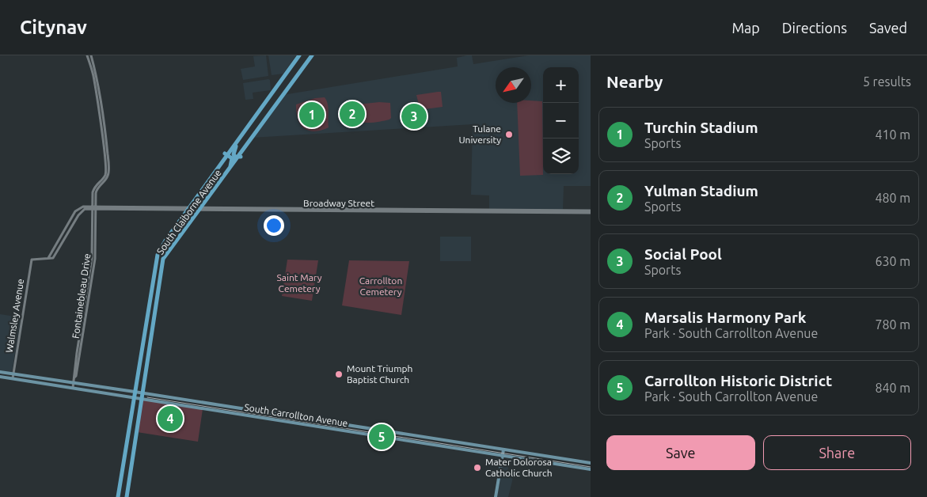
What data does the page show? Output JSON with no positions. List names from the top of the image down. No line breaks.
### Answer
{"streets":{"main road":["South Claiborne Avenue","South Carrollton Avenue"],"street":["Broadway Street","Fontainebleau Drive","Walmsley Avenue"]},"crossings":[["Broadway Street","South Claiborne Avenue"],["Broadway Street","Fontainebleau Drive"],["Broadway Street","Walmsley Avenue"],["South Claiborne Avenue","South Carrollton Avenue"],["Fontainebleau Drive","South Carrollton Avenue"],["Walmsley Avenue","South Carrollton Avenue"]],"parks":["Saint Mary Cemetery","Carrollton Cemetery"],"places":["Tulane University","Mount Triumph Baptist Church","Mater Dolorosa Catholic Church"],"north":"bottom left","page":{"header":"Citynav","nav":["Map","Directions","Saved"],"heading":["Nearby","5 results"],"map_buttons":["+","−"],"pins":["2","1","3","4","5"],"list":[{"mark":"1","name":"Turchin Stadium","note":"Sports","value":"410 m"},{"mark":"2","name":"Yulman Stadium","note":"Sports","value":"480 m"},{"mark":"3","name":"Social Pool","note":"Sports","value":"630 m"},{"mark":"4","name":"Marsalis Harmony Park","note":"Park · South Carrollton Avenue","value":"780 m"},{"mark":"5","name":"Carrollton Historic District","note":"Park · South Carrollton Avenue","value":"840 m"}],"buttons":["Save","Share"]}}
